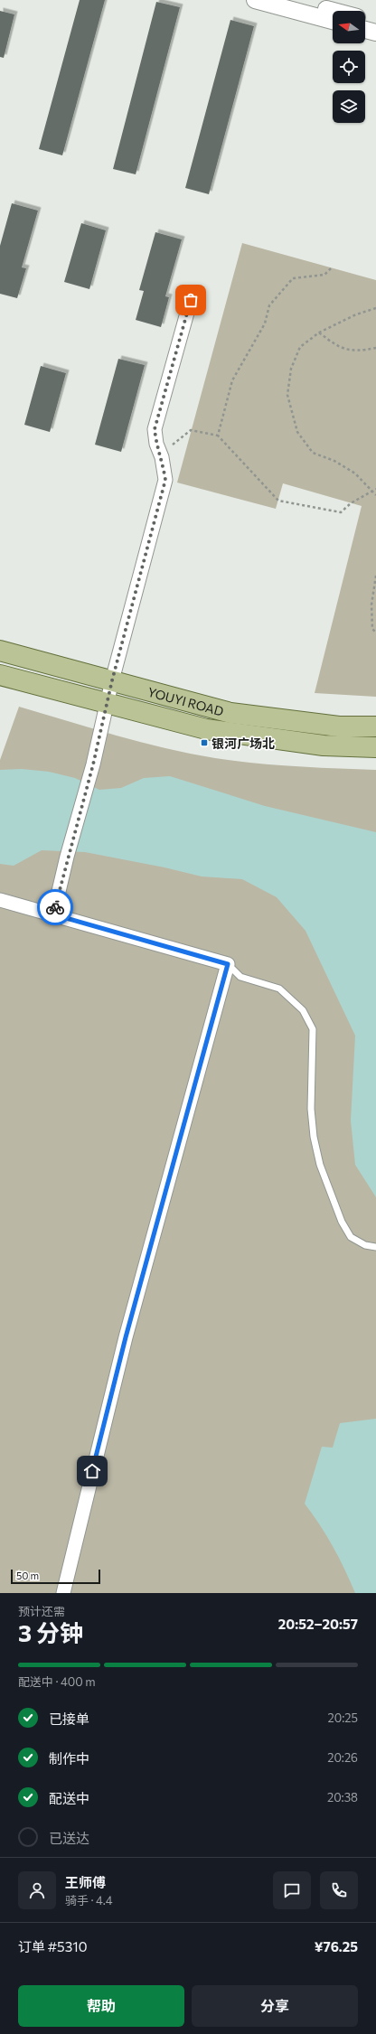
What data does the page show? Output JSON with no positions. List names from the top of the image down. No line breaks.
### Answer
{"streets":{"main road":["YOUYI ROAD"]},"places":{"transit":["银河广场北"]},"scale_bar":"50 m","north":"left","page":{"scale":"50 m","heading":["3 分钟","预计还需","20:52–20:57"],"panel":["王师傅","骑手 · 4.4","订单 #5310","¥76.25"],"bar":"配送中 · 400 m","list":[["已接单","20:25"],["制作中","20:26"],["配送中","20:38"],"已送达"],"buttons":["帮助","分享"]}}
